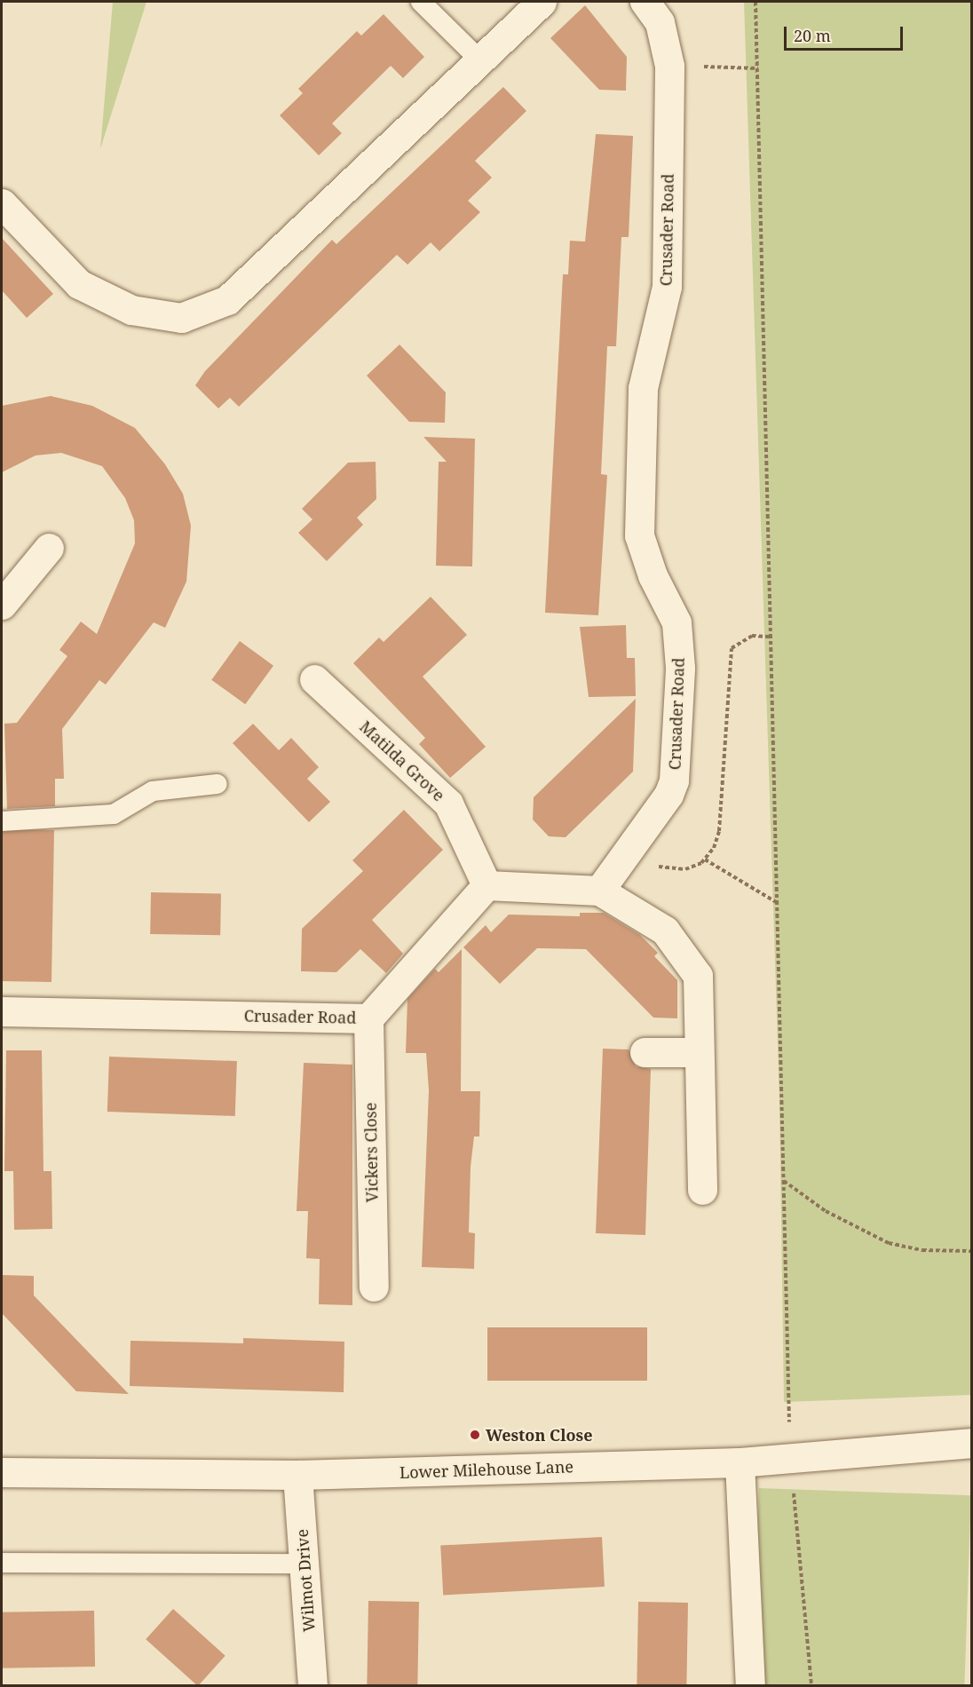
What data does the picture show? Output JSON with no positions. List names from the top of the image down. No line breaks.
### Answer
{"streets":{"street":["Crusader Road","Matilda Grove","Vickers Close","Lower Milehouse Lane","Wilmot Drive"]},"crossings":[["Crusader Road","Matilda Grove"],["Crusader Road","Vickers Close"],["Lower Milehouse Lane","Wilmot Drive"]],"places":["Weston Close"],"scale_bar":"20 m"}
